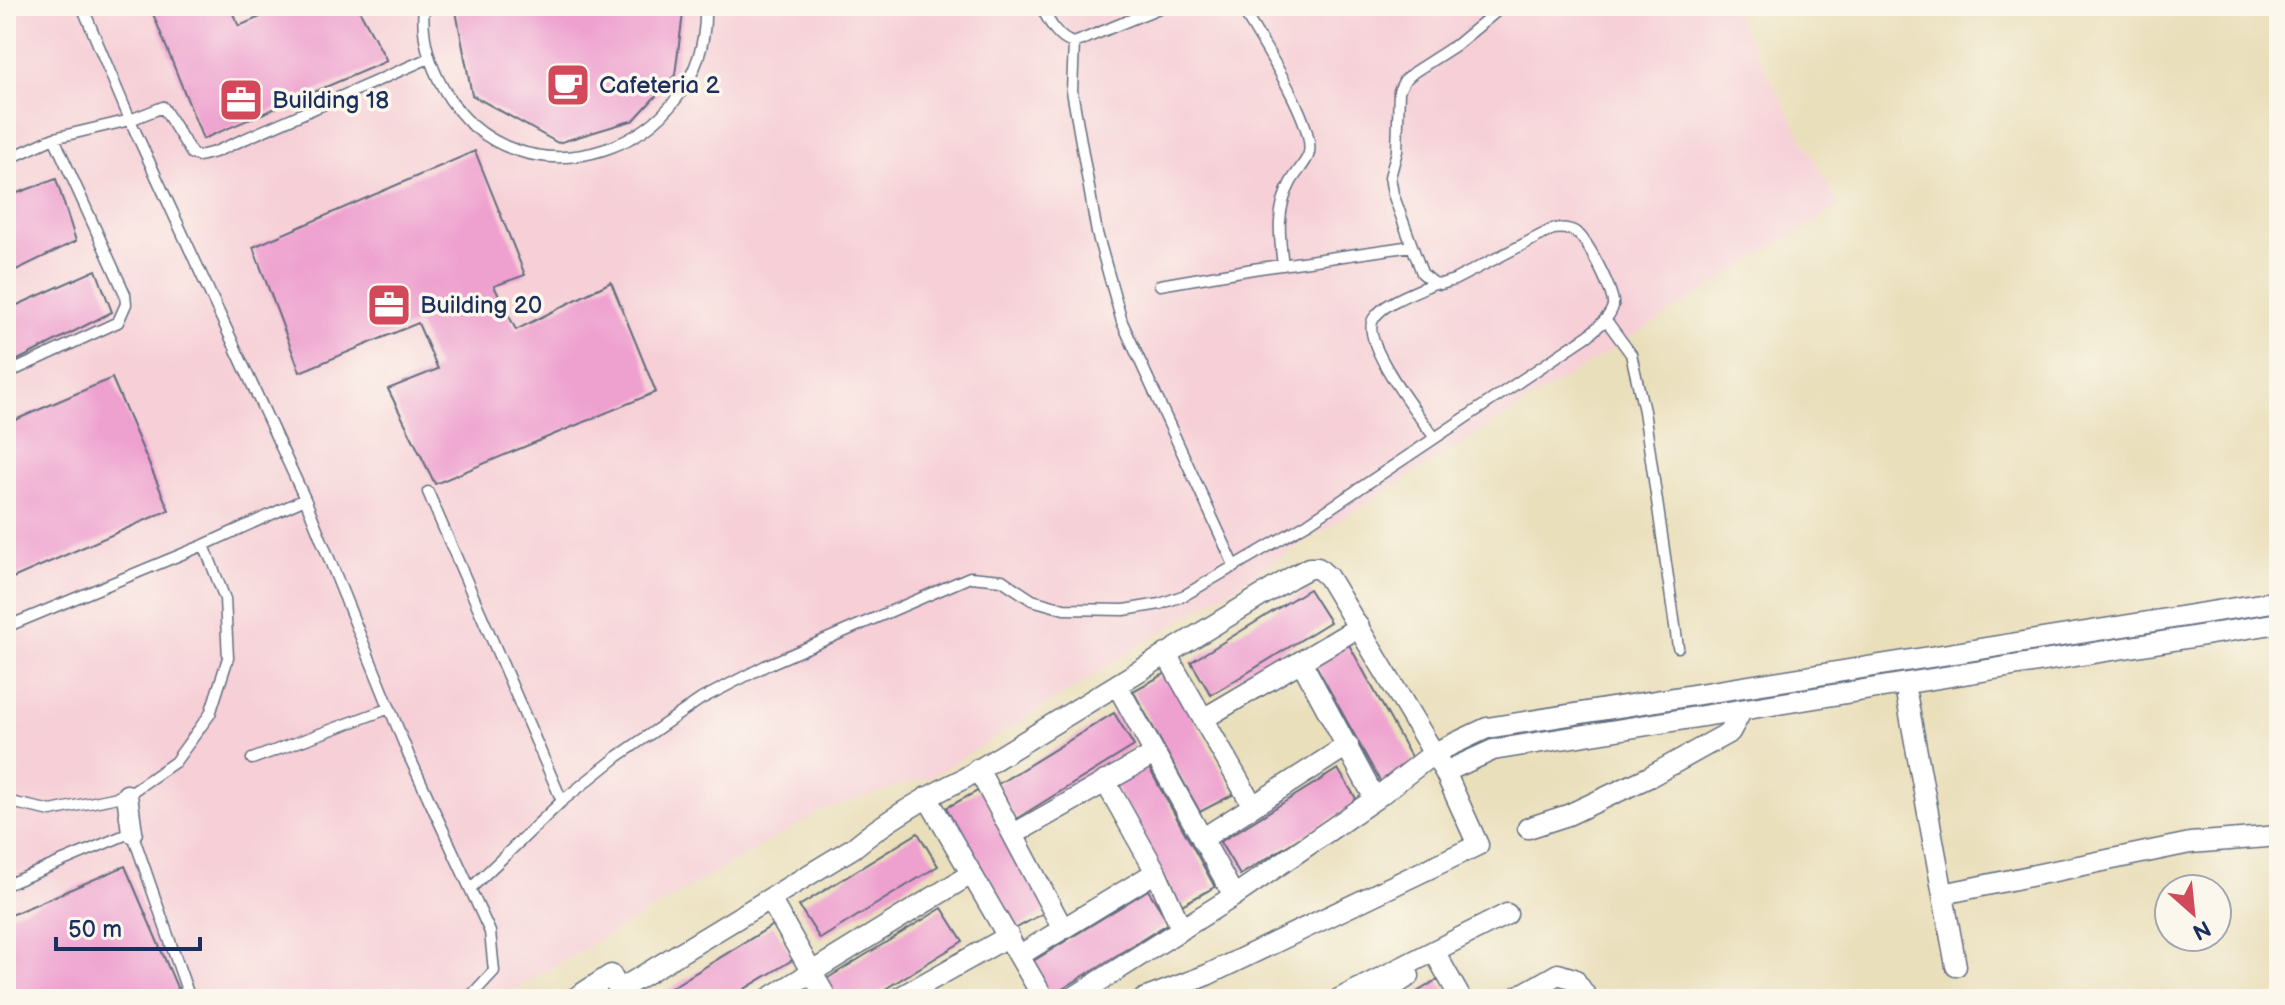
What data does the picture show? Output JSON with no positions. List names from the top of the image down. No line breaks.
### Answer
{"places":{"cafe":["Cafeteria 2"],"office":["Building 18","Building 20"]},"scale_bar":"50 m","north":"bottom right"}
